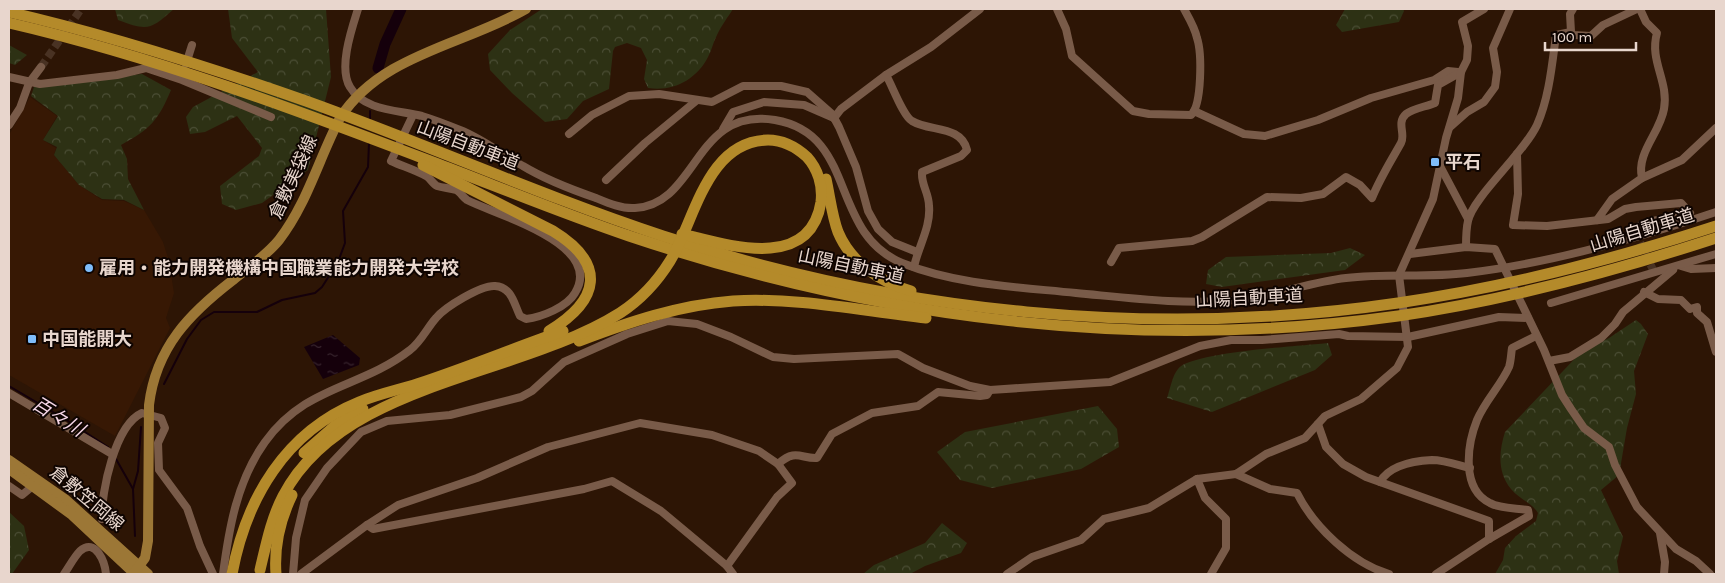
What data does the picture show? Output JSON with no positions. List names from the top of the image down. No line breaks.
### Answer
{"streets":{"highway":["山陽自動車道"],"main road":["倉敷美袋線","倉敷笠岡線"]},"crossings":[["倉敷美袋線","倉敷笠岡線"]],"water":["百々川"],"places":{"transit":["平石","中国能開大"],"other":["雇用・能力開発機構中国職業能力開発大学校"]},"scale_bar":"100 m"}
